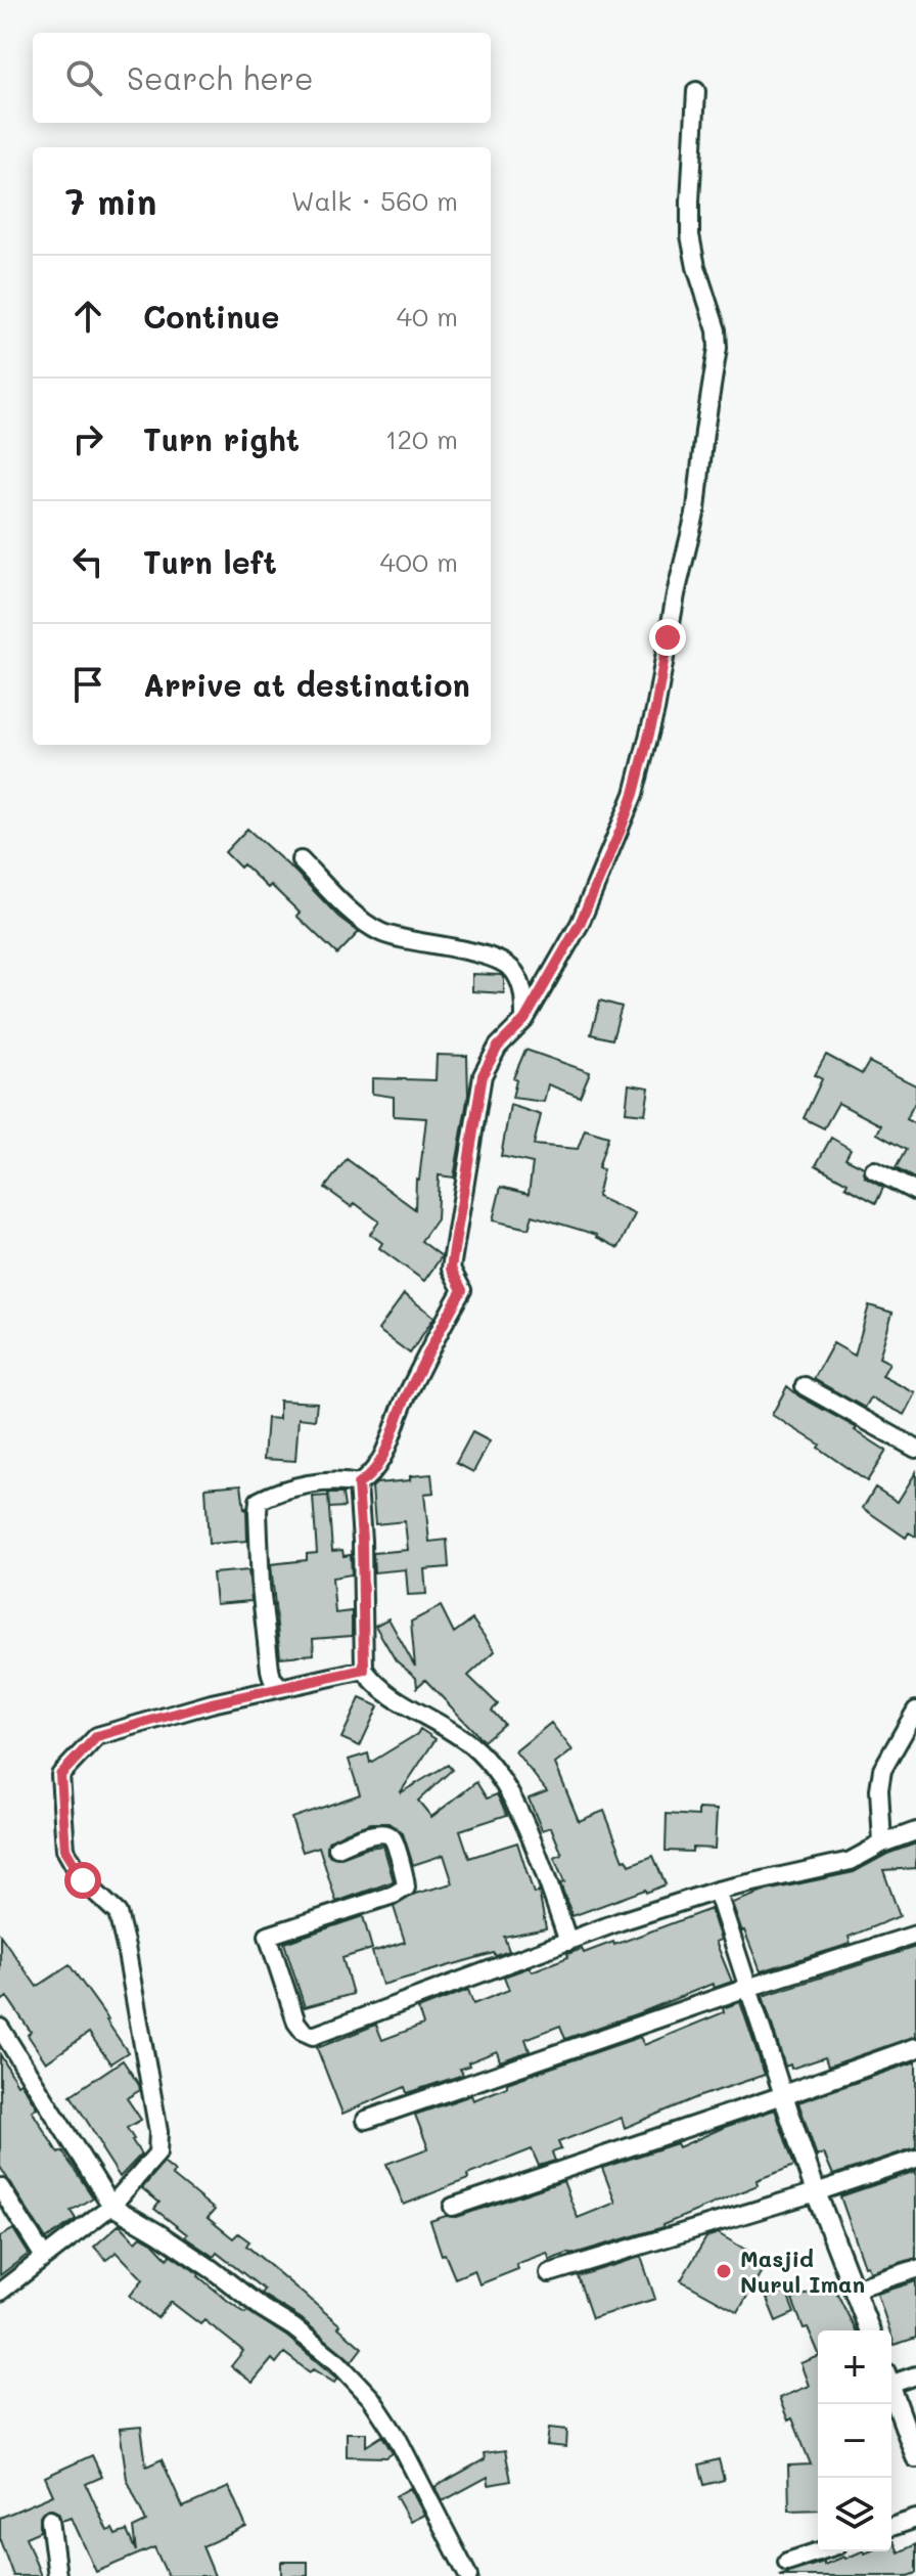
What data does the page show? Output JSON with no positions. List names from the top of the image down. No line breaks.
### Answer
{"places":["Masjid Nurul Iman"],"page":{"search":"Search here","heading":["7 min","Walk · 560 m"],"list":[["Continue","40 m"],["Turn right","120 m"],["Turn left","400 m"],"Arrive at destination"],"map_buttons":["+","−"]}}
